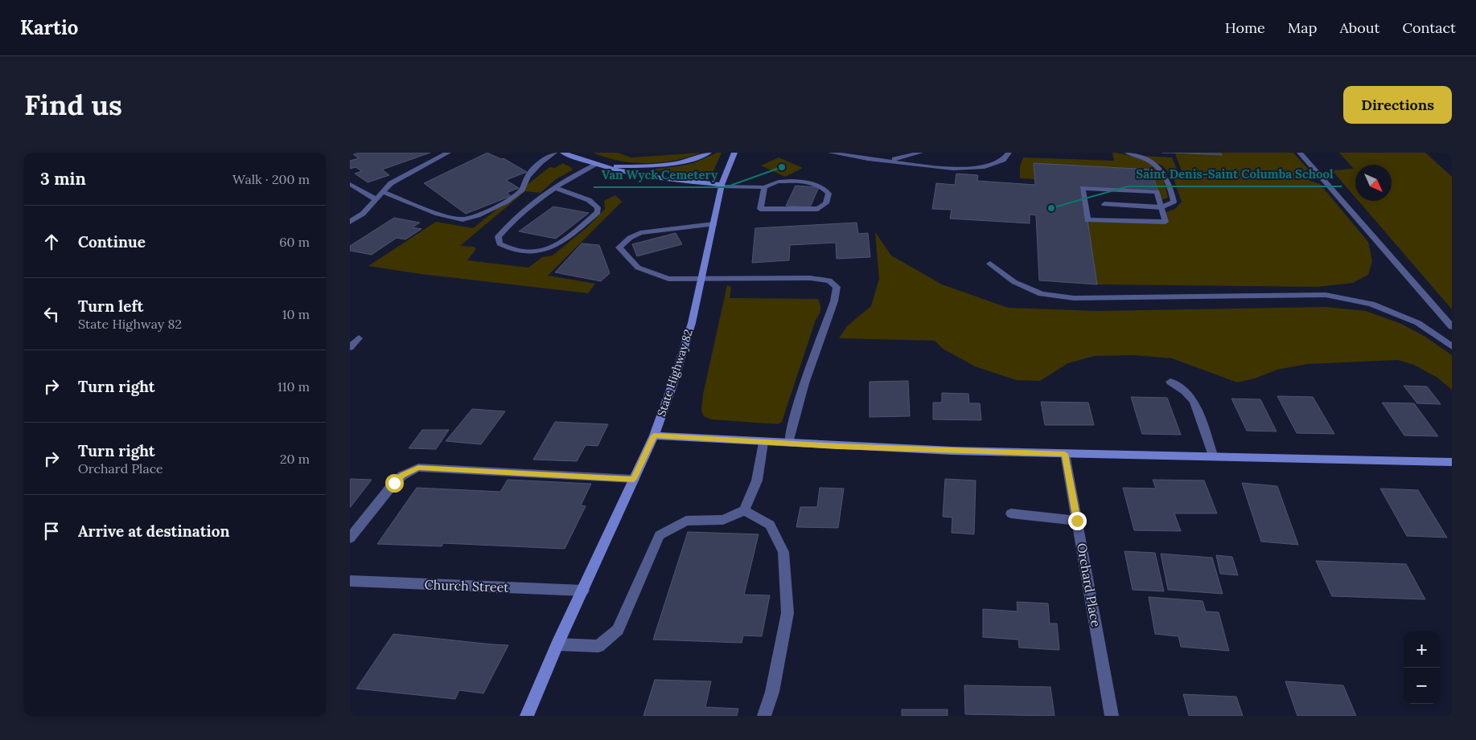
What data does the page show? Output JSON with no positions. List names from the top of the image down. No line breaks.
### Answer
{"streets":{"main road":["State Highway 82"],"street":["Orchard Place","Church Street"]},"crossings":[["State Highway 82","Church Street"]],"places":["Van Wyck Cemetery","Saint Denis-Saint Columba School"],"north":"bottom right","page":{"header":"Kartio","nav":["Home","Map","About","Contact"],"buttons":"Directions","title":"Find us","heading":["3 min","Walk · 200 m"],"list":[["Continue","60 m"],["Turn left","State Highway 82","10 m"],["Turn right","110 m"],["Turn right","Orchard Place","20 m"],"Arrive at destination"],"map_buttons":["+","−"]}}
